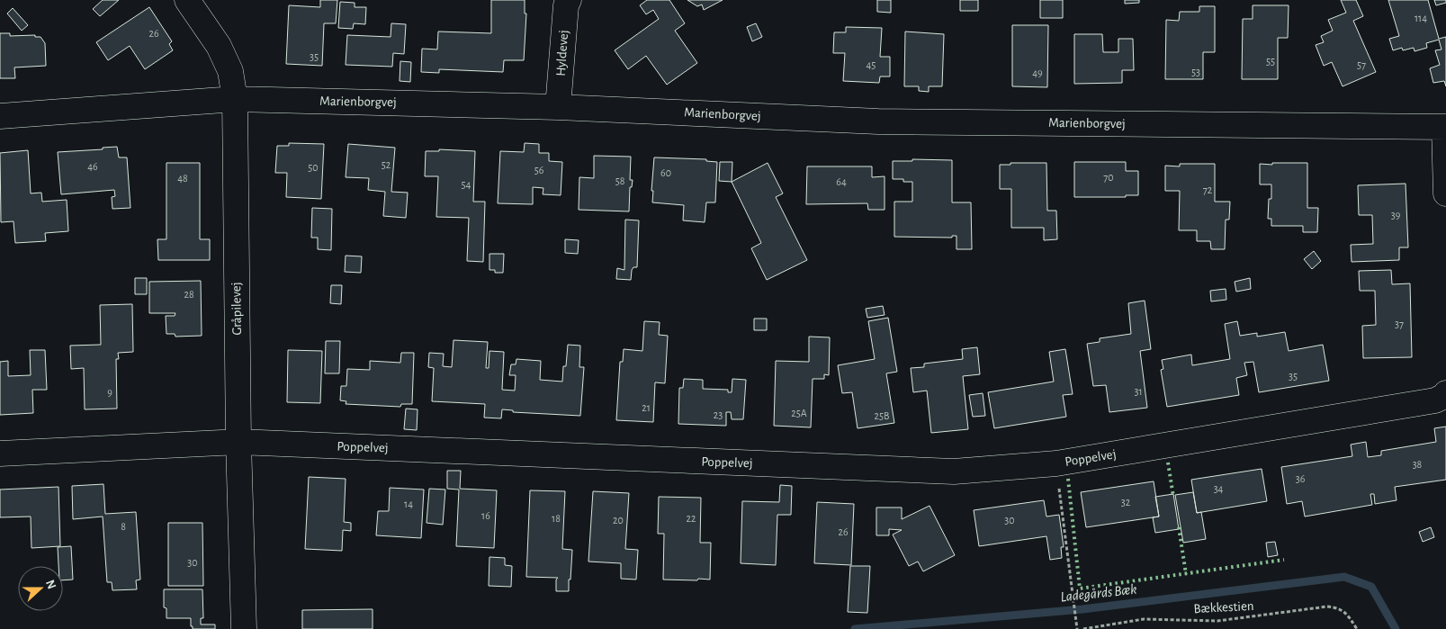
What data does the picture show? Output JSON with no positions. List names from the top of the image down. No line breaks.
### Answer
{"streets":{"street":["Hyldevej","Marienborgvej","Gråpilevej","Poppelvej"],"path":["Bækkestien"]},"crossings":[["Hyldevej","Marienborgvej"],["Marienborgvej","Gråpilevej"],["Gråpilevej","Poppelvej"]],"water":["Ladegårds Bæk"],"house_numbers":["114","26","35","55","45","57","53","49","52","46","50","56","60","70","48","58","64","54","72","39","28","37","35","31","9","21","25A","23","25B","38","36","34","32","14","16","18","22","20","30","8","26","30"],"north":"right"}
